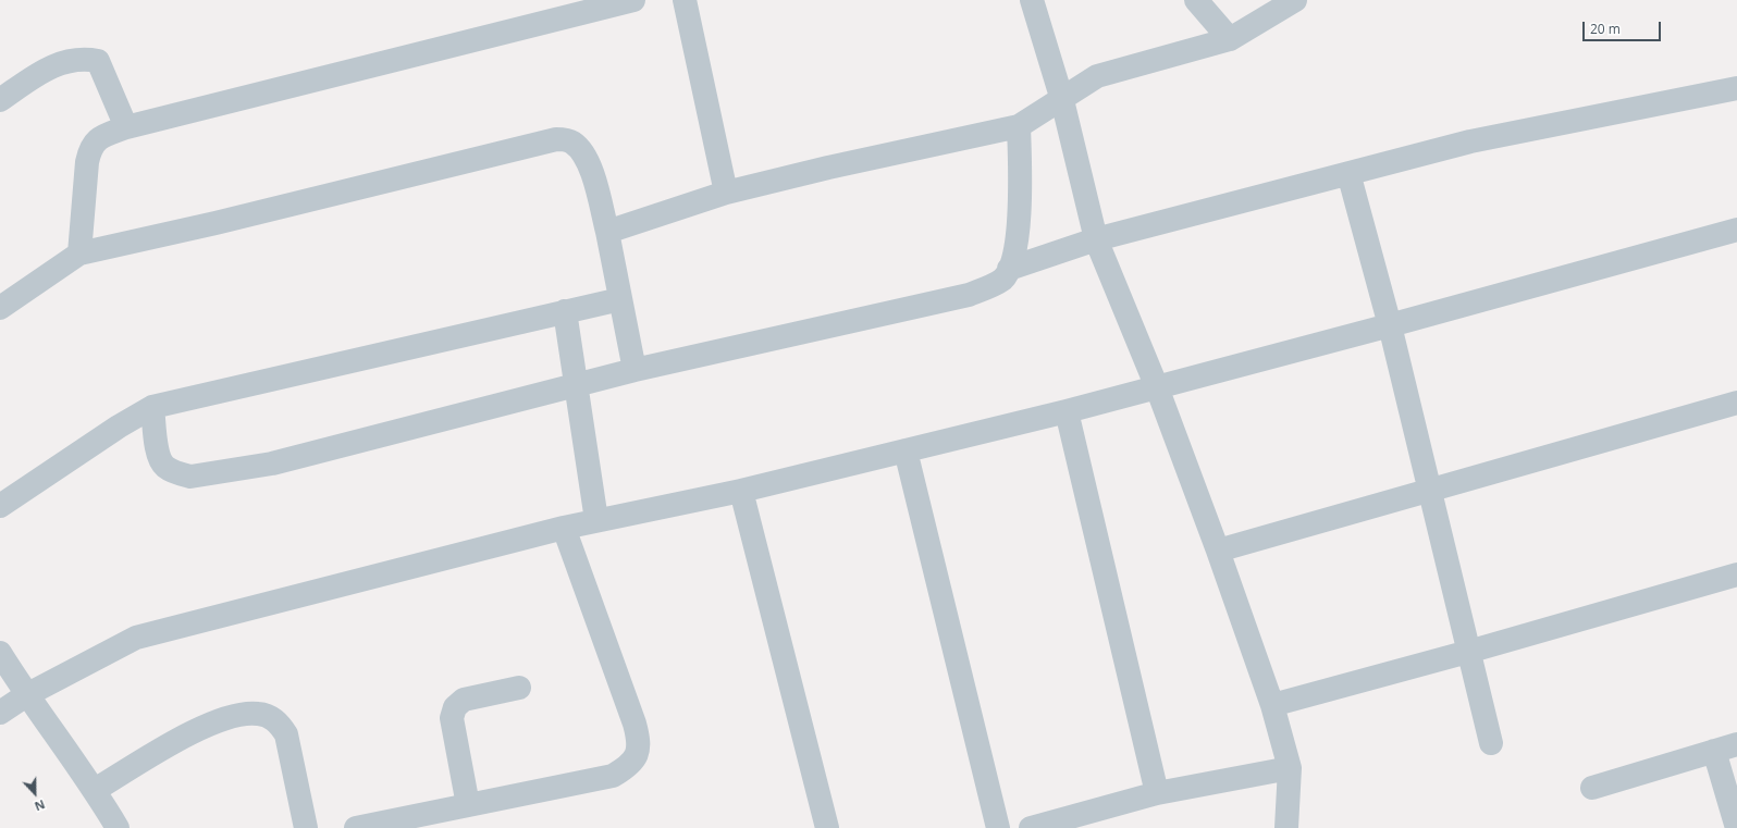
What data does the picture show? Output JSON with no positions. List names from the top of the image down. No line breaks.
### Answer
{"scale_bar":"20 m","north":"bottom"}
